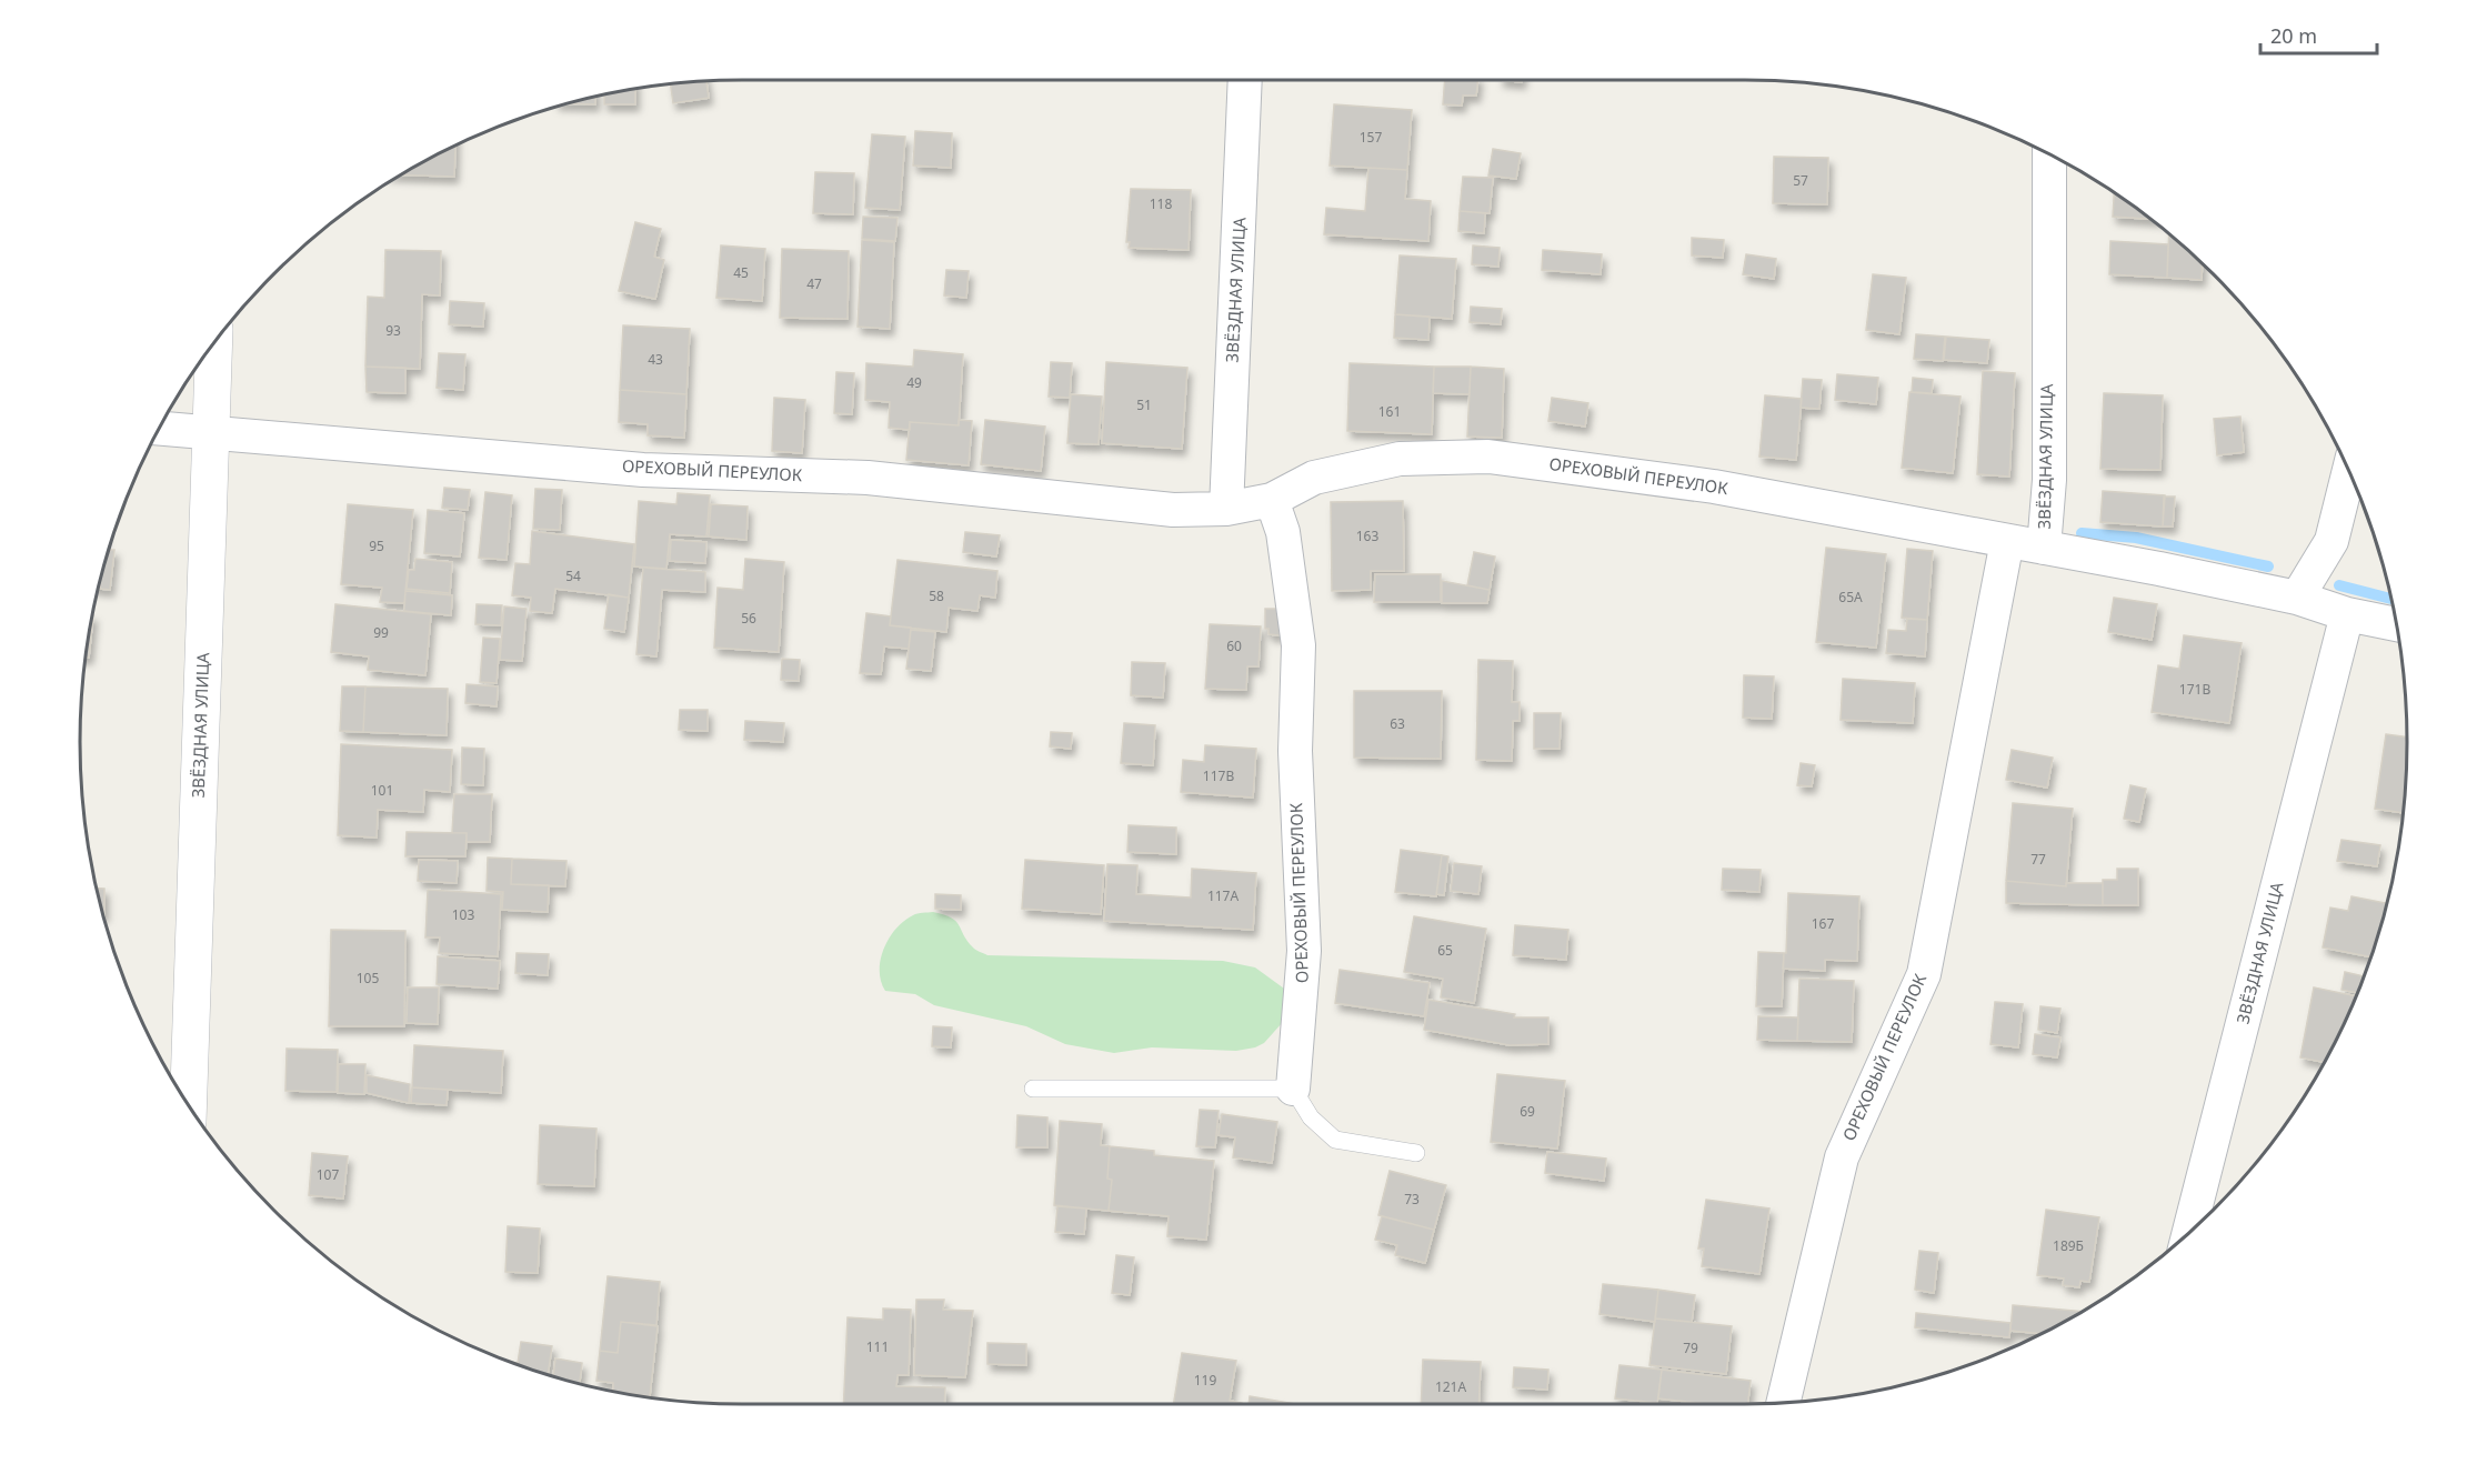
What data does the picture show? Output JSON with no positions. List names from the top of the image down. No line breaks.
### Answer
{"streets":{"street":["ЗВЁЗДНАЯ УЛИЦА","ОРЕХОВЫЙ ПЕРЕУЛОК"]},"crossings":[["ЗВЁЗДНАЯ УЛИЦА","ОРЕХОВЫЙ ПЕРЕУЛОК"]],"house_numbers":["157","57","118","45","47","93","43","49","51","161","163","95","54","58","65А","56","99","60","171В","63","117В","101","77","117А","103","167","65","105","69","107","73","189Б","111","79","119","121А"],"scale_bar":"20 m"}
